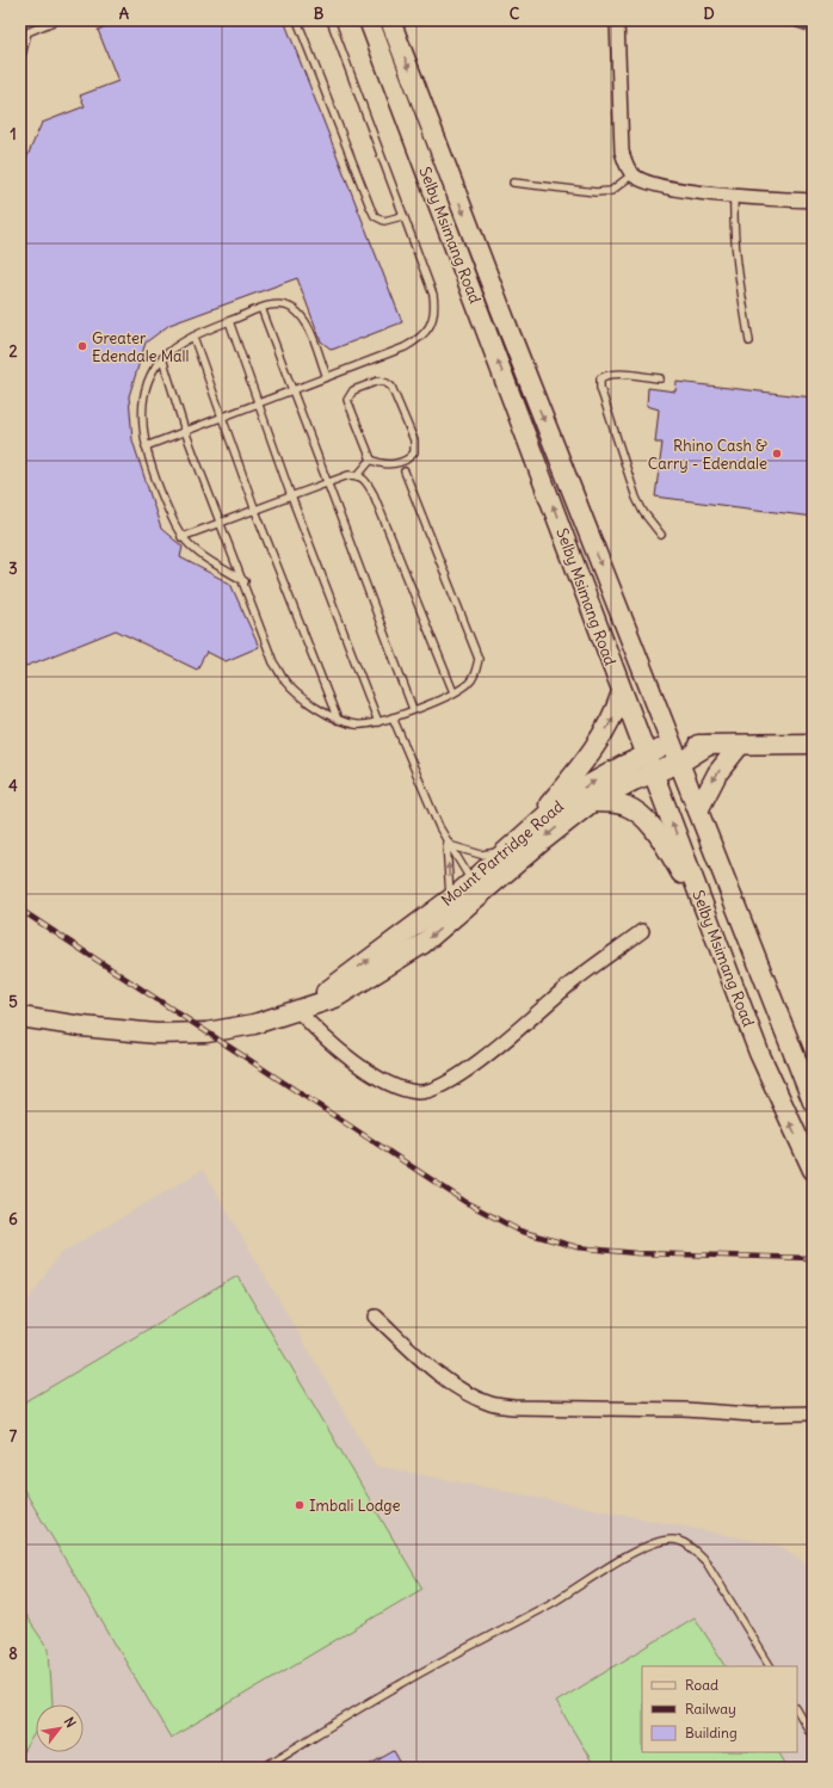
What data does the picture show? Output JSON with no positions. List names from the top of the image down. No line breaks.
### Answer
{"streets":{"main road":["Selby Msimang Road","Mount Partridge Road"]},"crossings":[["Selby Msimang Road","Mount Partridge Road"]],"places":["Greater Edendale Mall","Rhino Cash & Carry - Edendale","Imbali Lodge"],"legend":["Road","Railway","Building"],"north":"top right","grid":{"columns":["A","B","C","D"],"rows":["1","2","3","4","5","6","7","8"]}}
